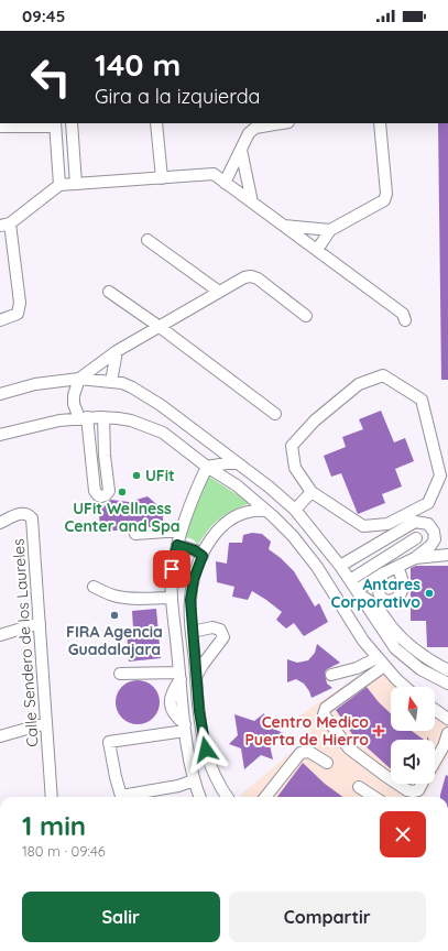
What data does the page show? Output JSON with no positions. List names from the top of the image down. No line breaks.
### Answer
{"streets":{"street":["Calle Sendero de los Laureles"]},"places":{"other":["UFit","UFit Wellness Center and Spa","Antares Corporativo","FIRA Agencia Guadalajara"],"health":["Centro Medico Puerta de Hierro"]},"north":"top","page":{"status":"09:45","turn":["140 m","Gira a la izquierda"],"heading":["1 min","180 m · 09:46"],"buttons":["Salir","Compartir"]}}
